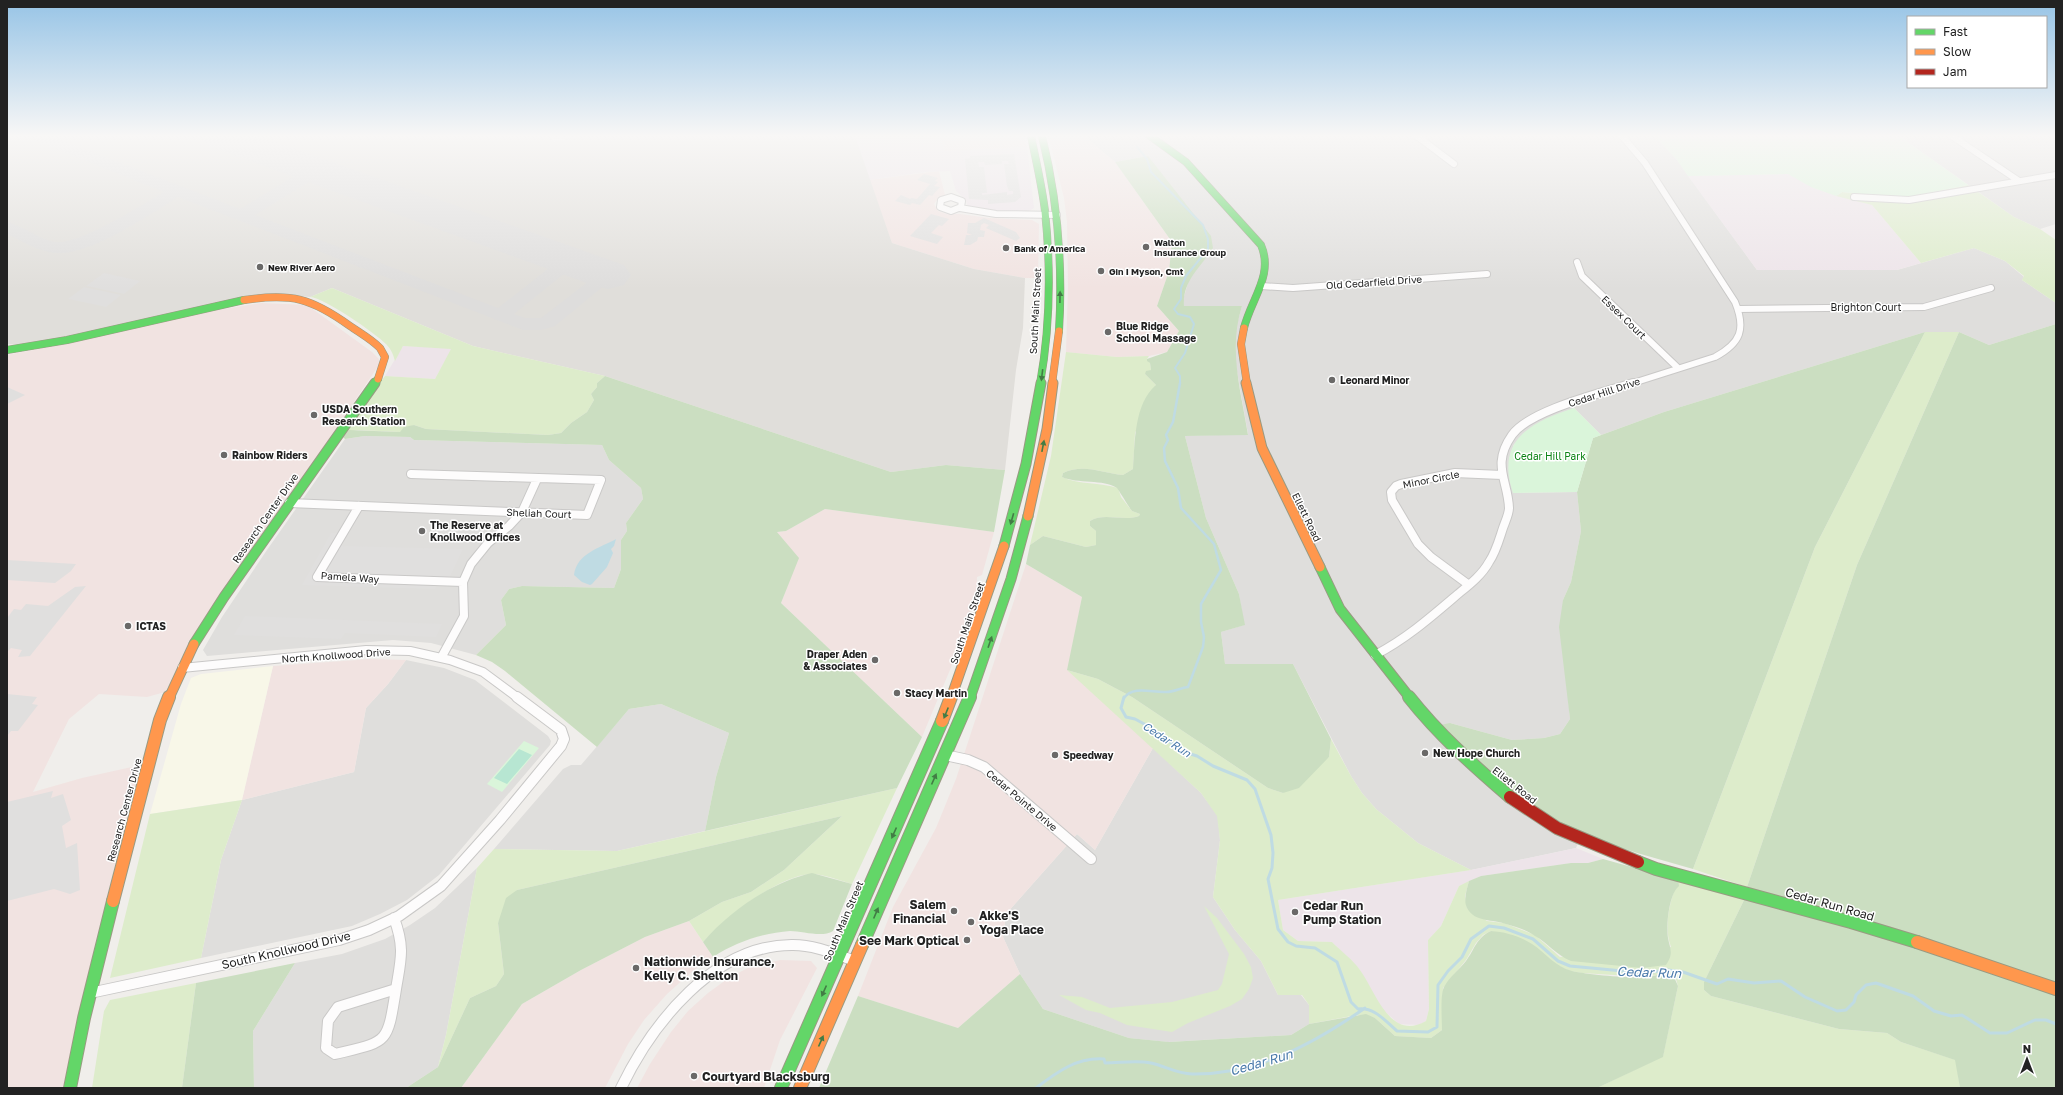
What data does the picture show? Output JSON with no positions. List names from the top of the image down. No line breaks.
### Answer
{"streets":{"main road":["South Main Street","Ellett Road","Research Center Drive","Cedar Run Road"],"street":["Old Cedarfield Drive","Brighton Court","Essex Court","Cedar Hill Drive","Minor Circle","Sheliah Court","Pamela Way","North Knollwood Drive","Cedar Pointe Drive","South Knollwood Drive"]},"crossings":[["Old Cedarfield Drive","Ellett Road"],["Brighton Court","Cedar Hill Drive"],["Essex Court","Cedar Hill Drive"],["Cedar Hill Drive","Minor Circle"],["Cedar Hill Drive","Ellett Road"],["Sheliah Court","Research Center Drive"],["Sheliah Court","Pamela Way"],["Ellett Road","Cedar Run Road"],["Research Center Drive","North Knollwood Drive"],["Research Center Drive","South Knollwood Drive"],["North Knollwood Drive","South Knollwood Drive"]],"water":["Cedar Run"],"parks":["Cedar Hill Park"],"places":["Walton Insurance Group","Bank of America","New River Aero","Gin I Myson, Cmt","Blue Ridge School Massage","Leonard Minor","USDA Southern Research Station","Rainbow Riders","The Reserve at Knollwood Offices","ICTAS","Draper Aden & Associates","Stacy Martin","New Hope Church","Speedway","Salem Financial","Cedar Run Pump Station","Akke'S Yoga Place","See Mark Optical","Nationwide Insurance, Kelly C. Shelton","Courtyard Blacksburg"],"legend":["Fast","Slow","Jam"],"north":"top"}
